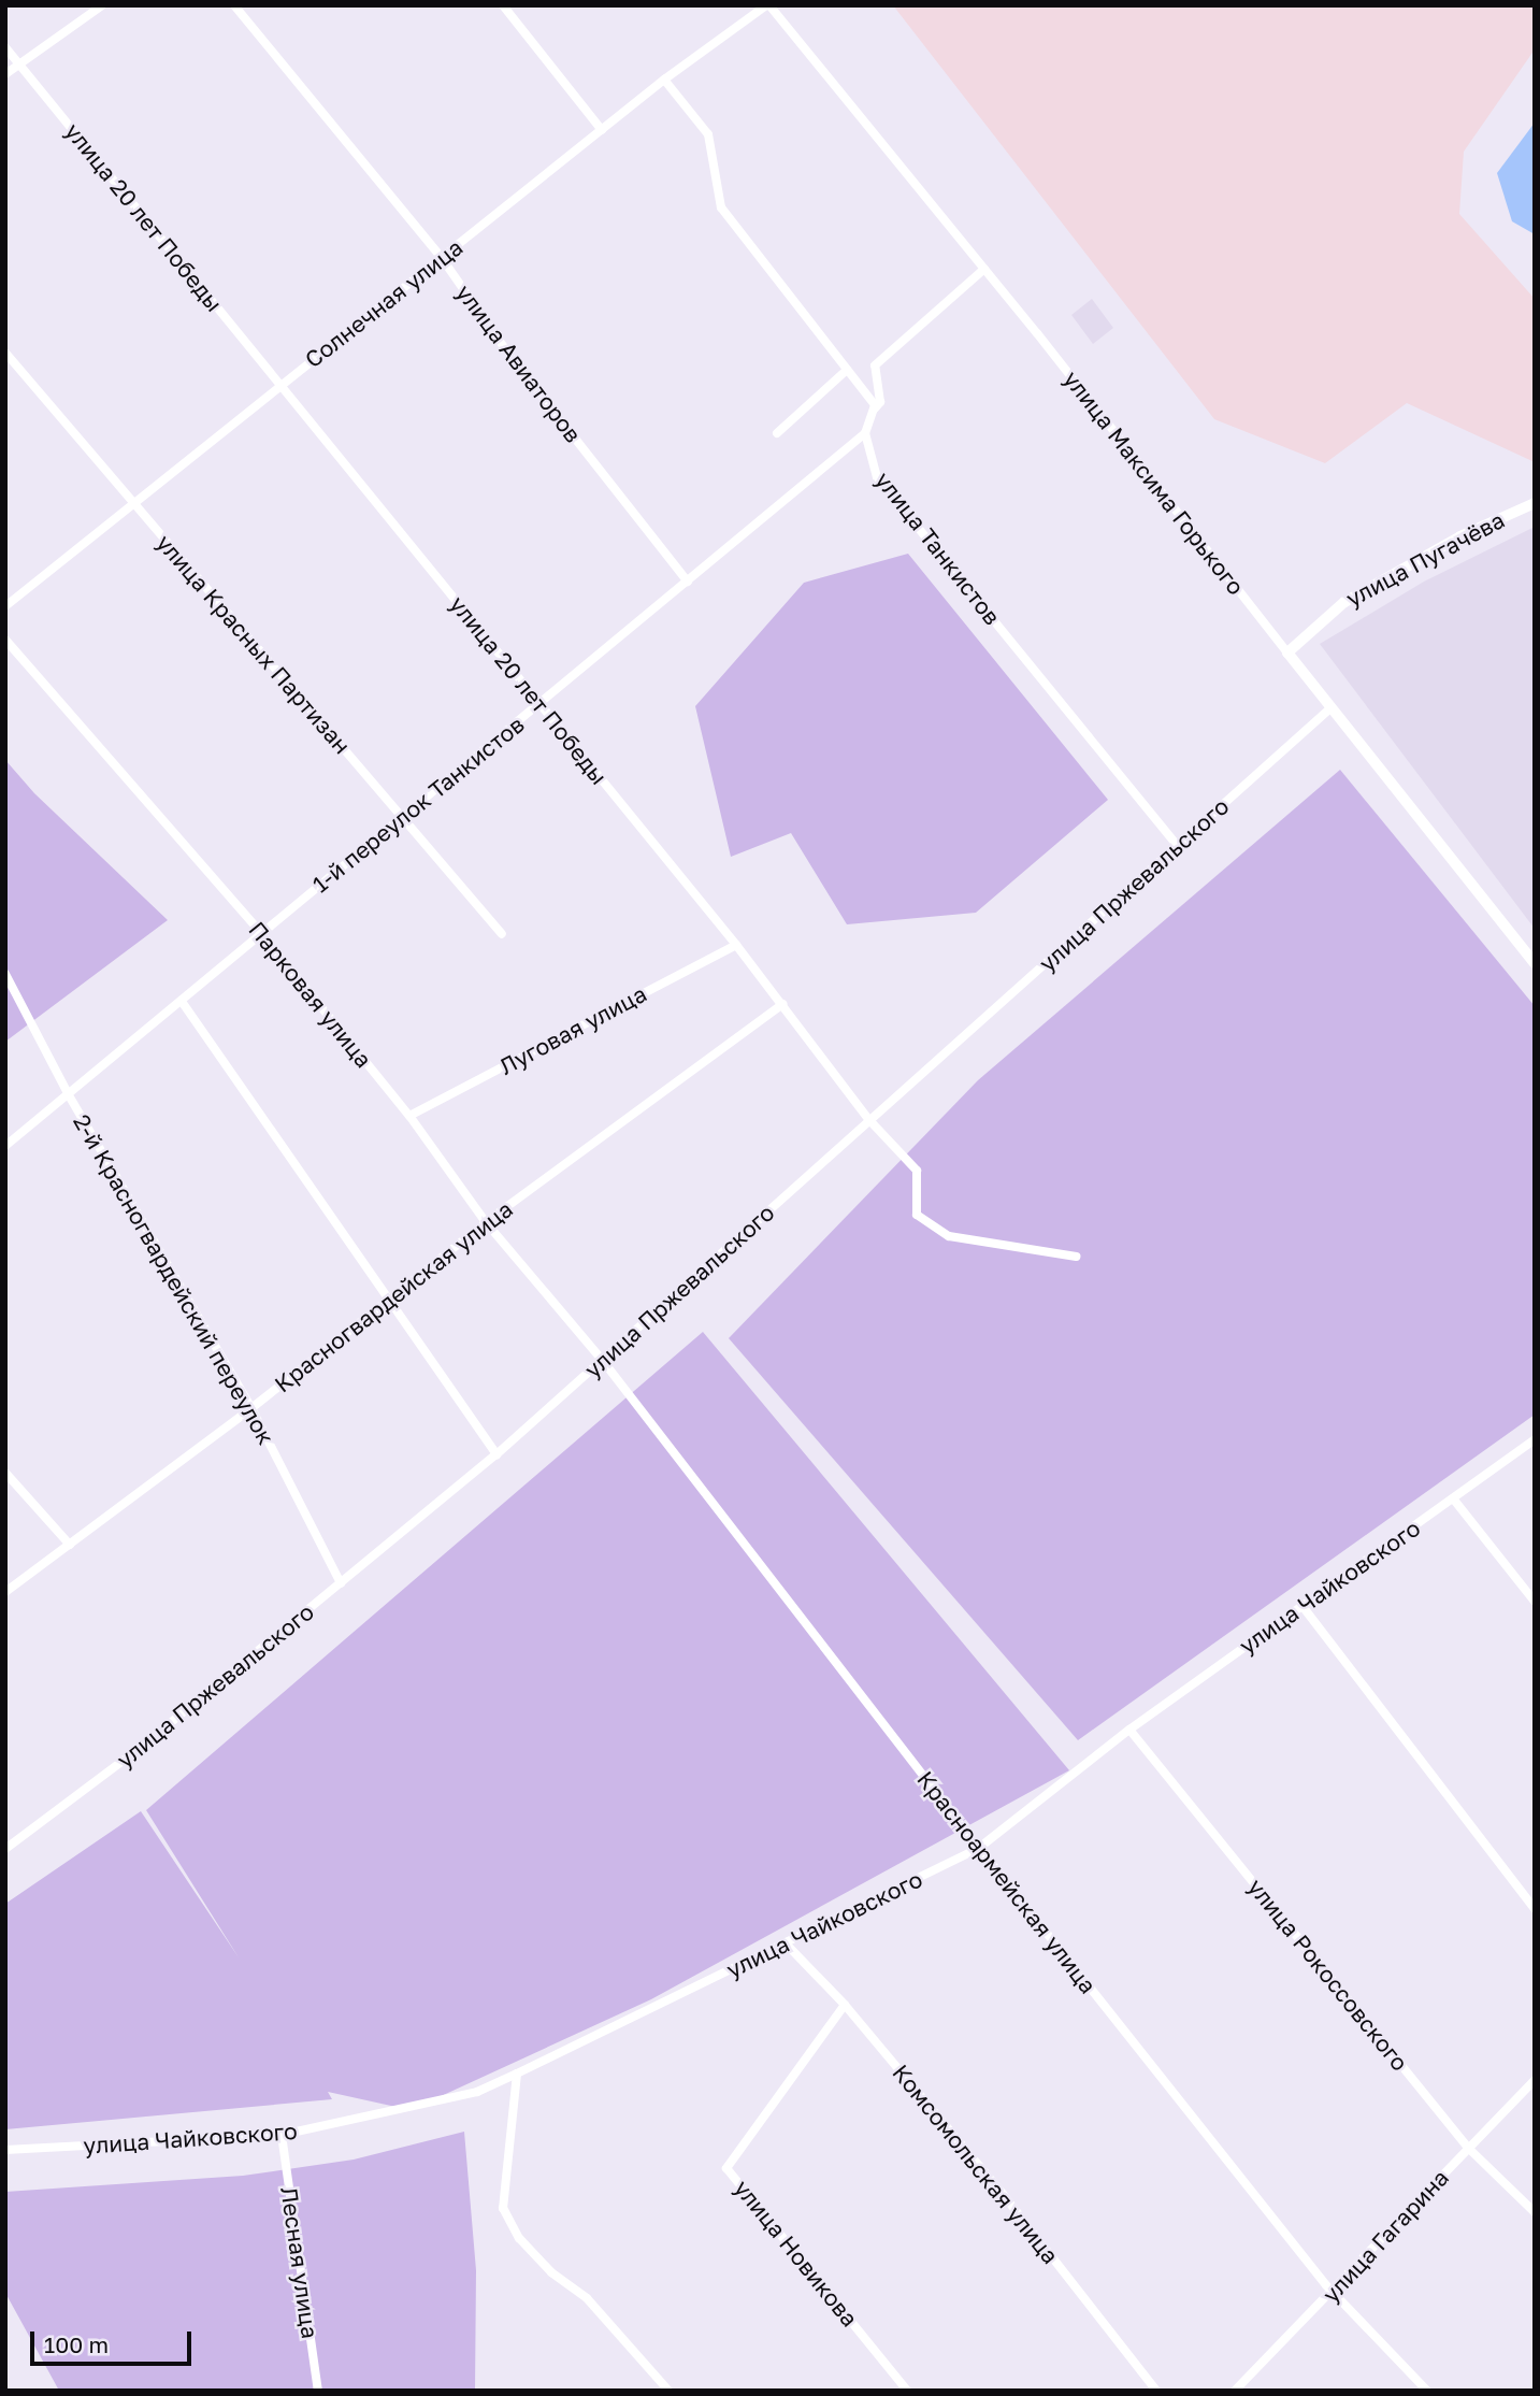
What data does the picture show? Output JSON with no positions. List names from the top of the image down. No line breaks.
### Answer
{"streets":{"street":["улица 20 лет Победы","Солнечная улица","улица Авиаторов","улица Максима Горького","улица Танкистов","улица Пугачёва","улица Красных Партизан","1-й переулок Танкистов","улица Пржевальского","Парковая улица","Луговая улица","2-й Красногвардейский переулок","Красногвардейская улица","улица Чайковского","Красноармейская улица","улица Рокоссовского","Комсомольская улица","улица Гагарина","улица Новикова","Лесная улица"]},"crossings":[["улица 20 лет Победы","Солнечная улица"],["улица 20 лет Победы","1-й переулок Танкистов"],["улица 20 лет Победы","улица Пржевальского"],["улица 20 лет Победы","Луговая улица"],["улица 20 лет Победы","Красногвардейская улица"],["Солнечная улица","улица Авиаторов"],["Солнечная улица","улица Максима Горького"],["Солнечная улица","улица Красных Партизан"],["улица Авиаторов","1-й переулок Танкистов"],["улица Максима Горького","улица Пугачёва"],["улица Максима Горького","улица Пржевальского"],["улица Танкистов","1-й переулок Танкистов"],["улица Танкистов","улица Пржевальского"],["улица Красных Партизан","1-й переулок Танкистов"],["1-й переулок Танкистов","Парковая улица"],["1-й переулок Танкистов","2-й Красногвардейский переулок"],["улица Пржевальского","Парковая улица"],["улица Пржевальского","2-й Красногвардейский переулок"],["улица Пржевальского","Красноармейская улица"],["Парковая улица","Луговая улица"],["Парковая улица","Красногвардейская улица"],["Парковая улица","Красноармейская улица"],["2-й Красногвардейский переулок","Красногвардейская улица"],["улица Чайковского","Красноармейская улица"],["улица Чайковского","улица Рокоссовского"],["улица Чайковского","Комсомольская улица"],["улица Чайковского","Лесная улица"],["Красноармейская улица","улица Гагарина"],["улица Рокоссовского","улица Гагарина"],["Комсомольская улица","улица Новикова"]],"scale_bar":"100 m"}
